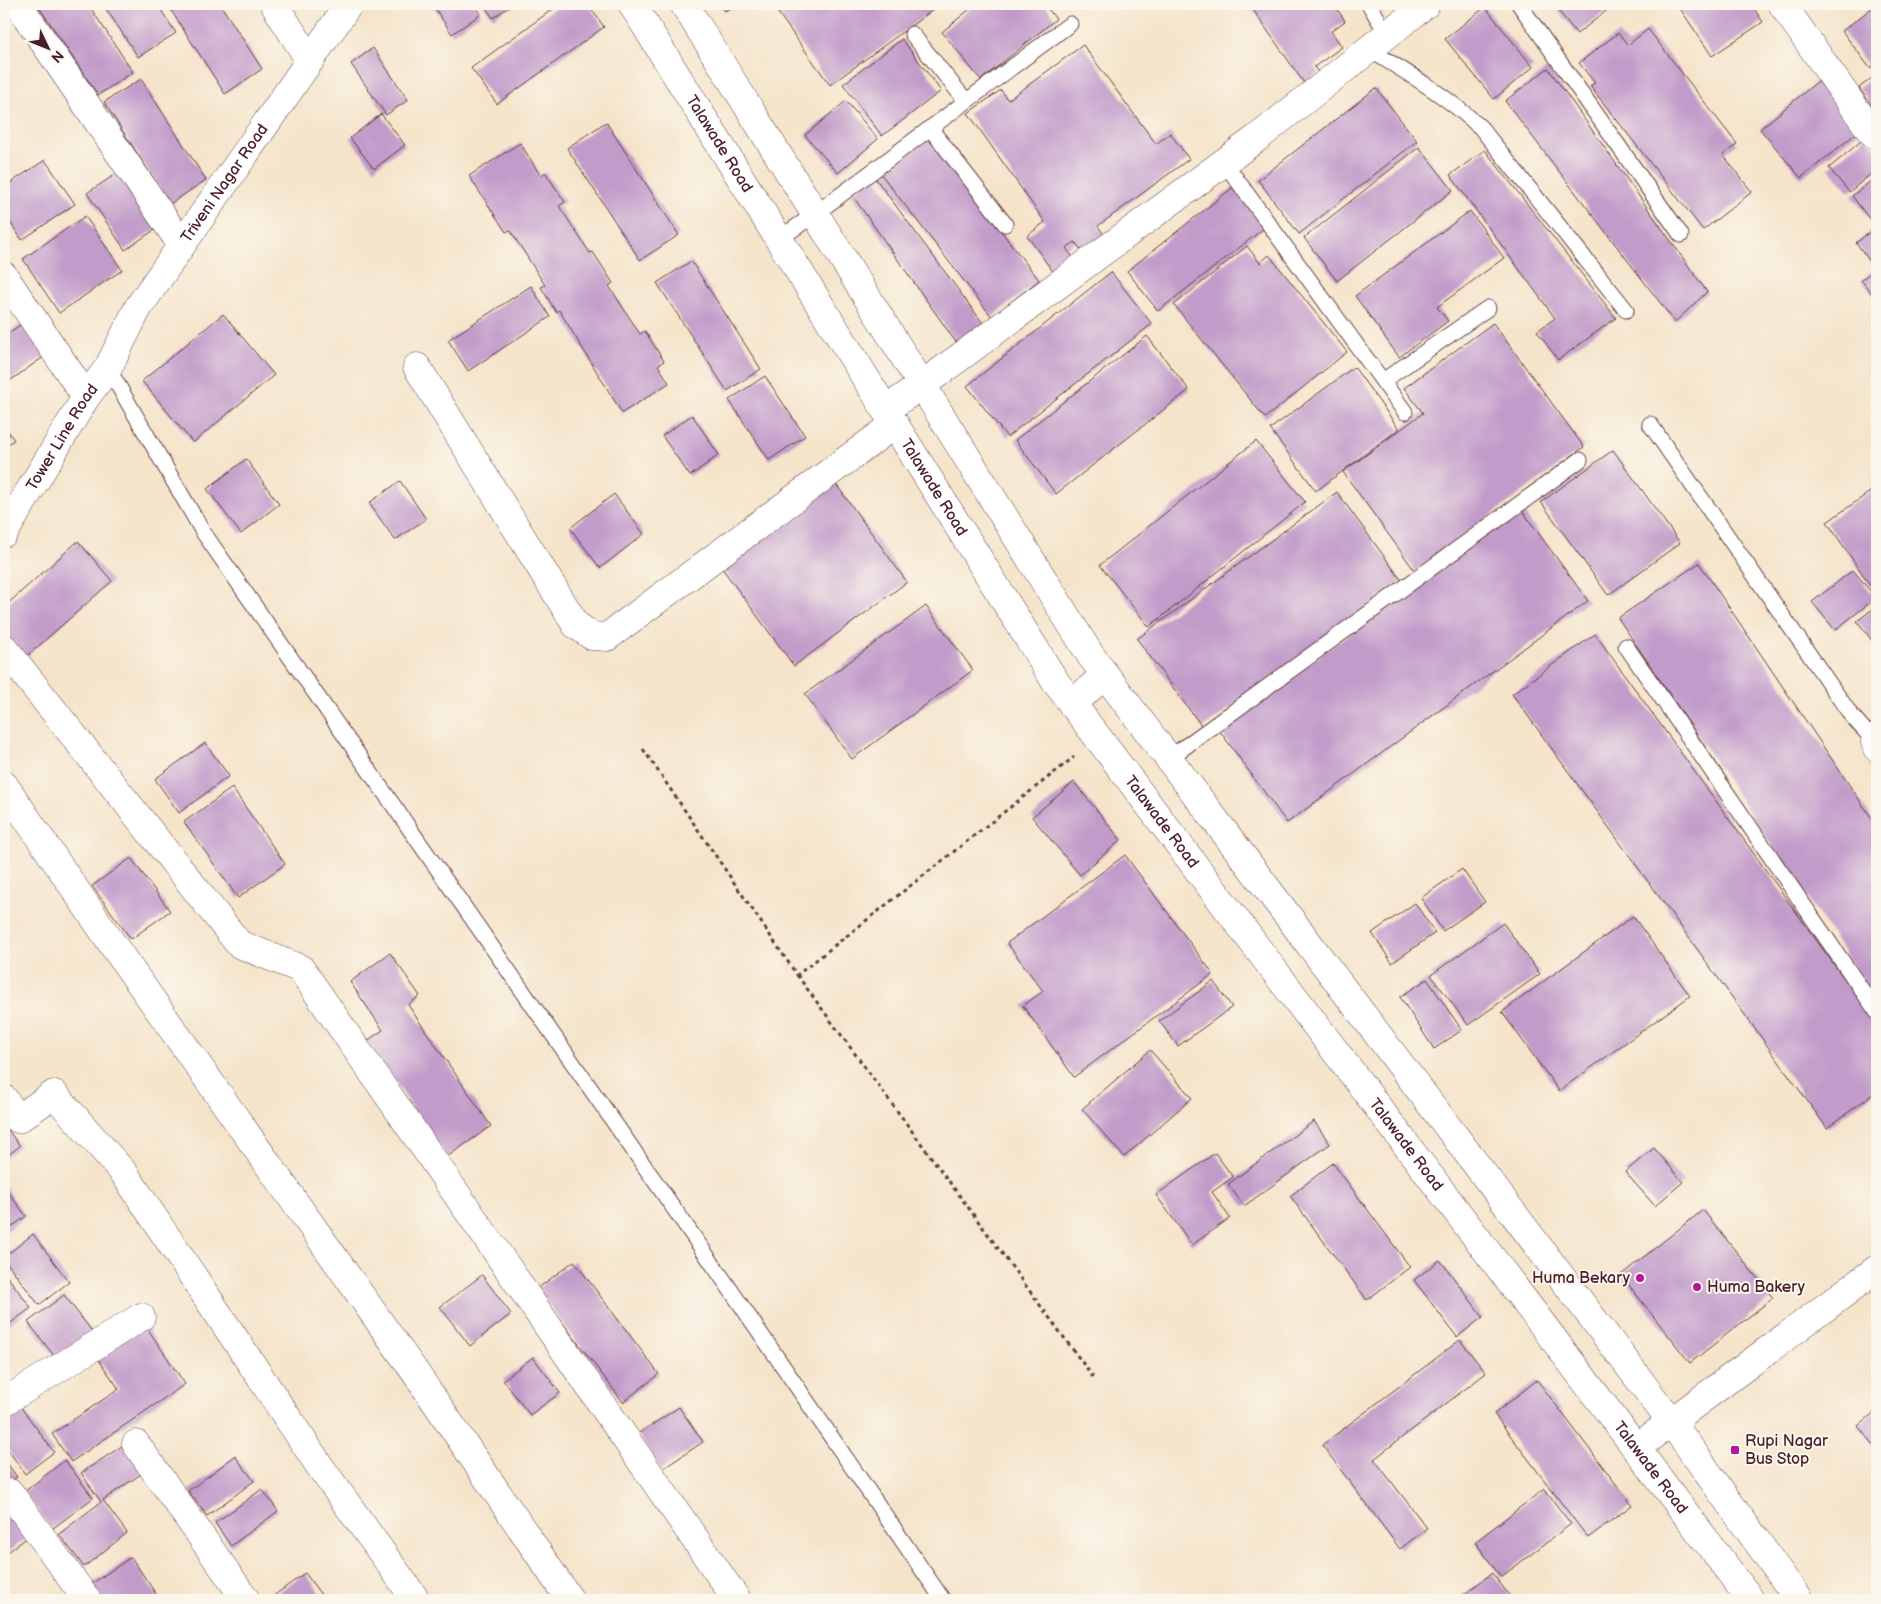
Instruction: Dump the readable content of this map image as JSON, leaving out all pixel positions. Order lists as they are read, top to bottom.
{
  "streets": {
    "street": ["Talawade Road", "Triveni Nagar Road", "Tower Line Road"]
  },
  "crossings": [
    ["Triveni Nagar Road", "Tower Line Road"]
  ],
  "places": {
    "other": ["Huma Bekary", "Huma Bakery"],
    "transit": ["Rupi Nagar Bus Stop"]
  },
  "north": "bottom right"
}
